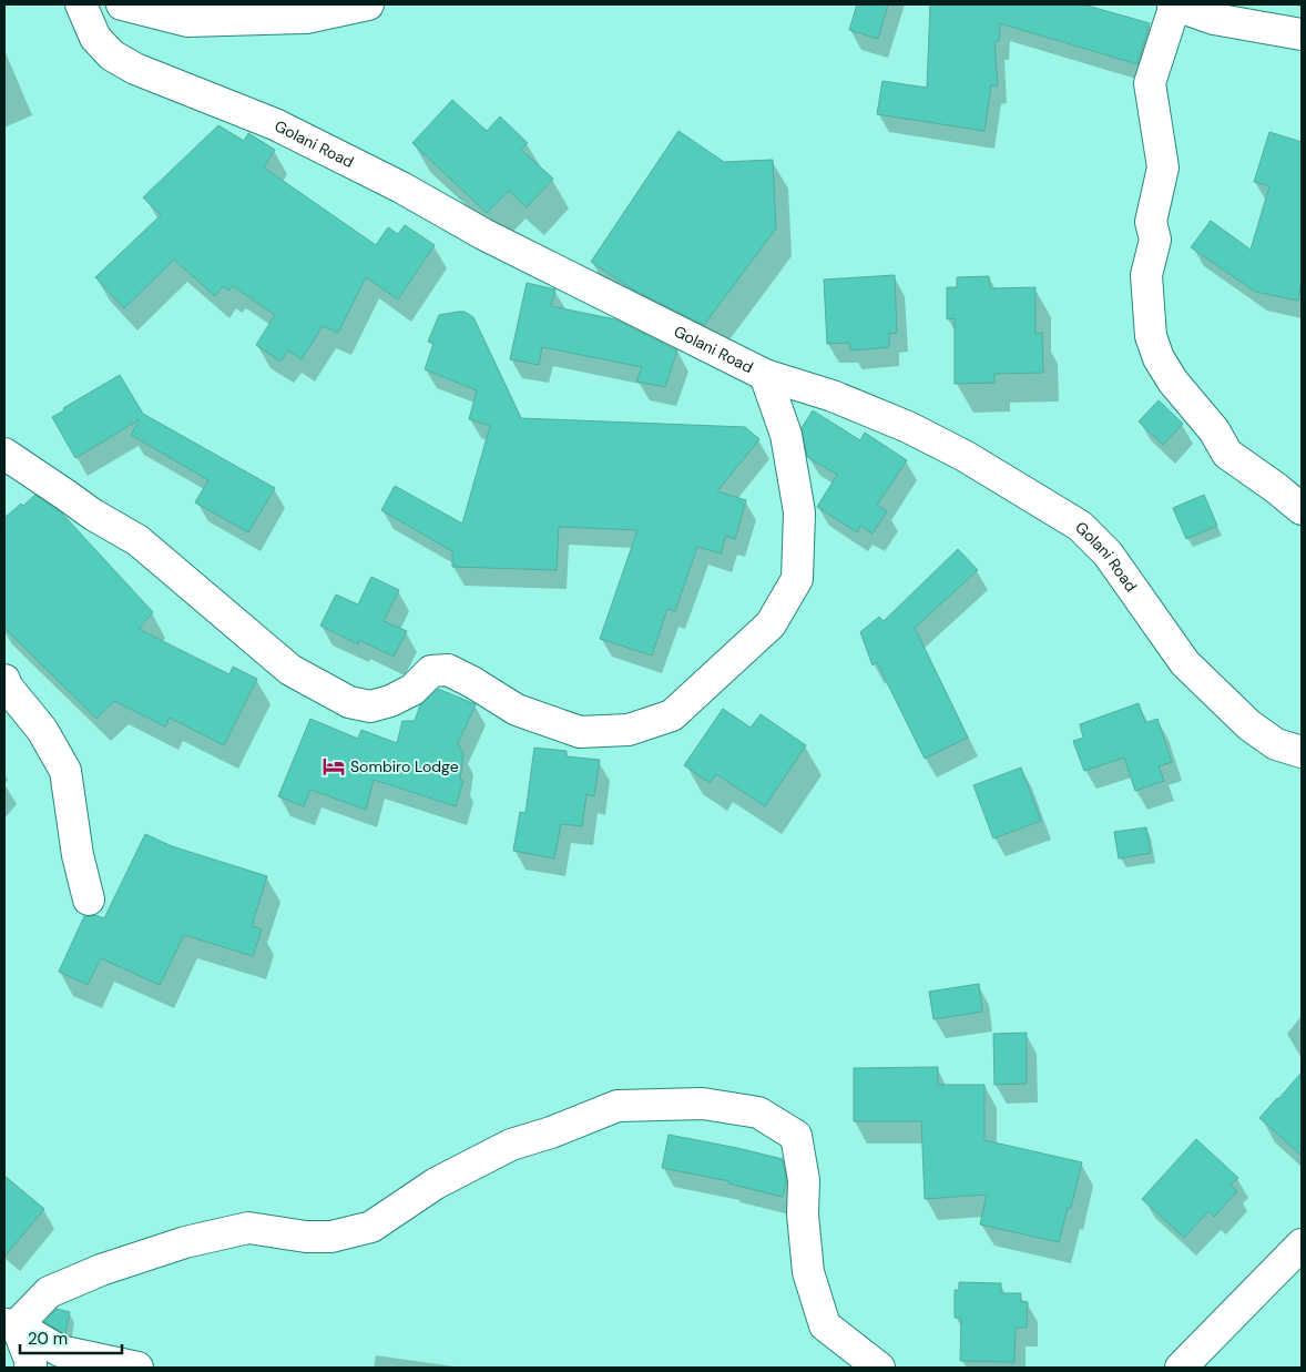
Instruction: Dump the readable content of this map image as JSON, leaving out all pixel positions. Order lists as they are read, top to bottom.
{
  "streets": {
    "street": ["Golani Road"]
  },
  "places": {
    "hotel": ["Sombiro Lodge"]
  },
  "scale_bar": "20 m"
}
